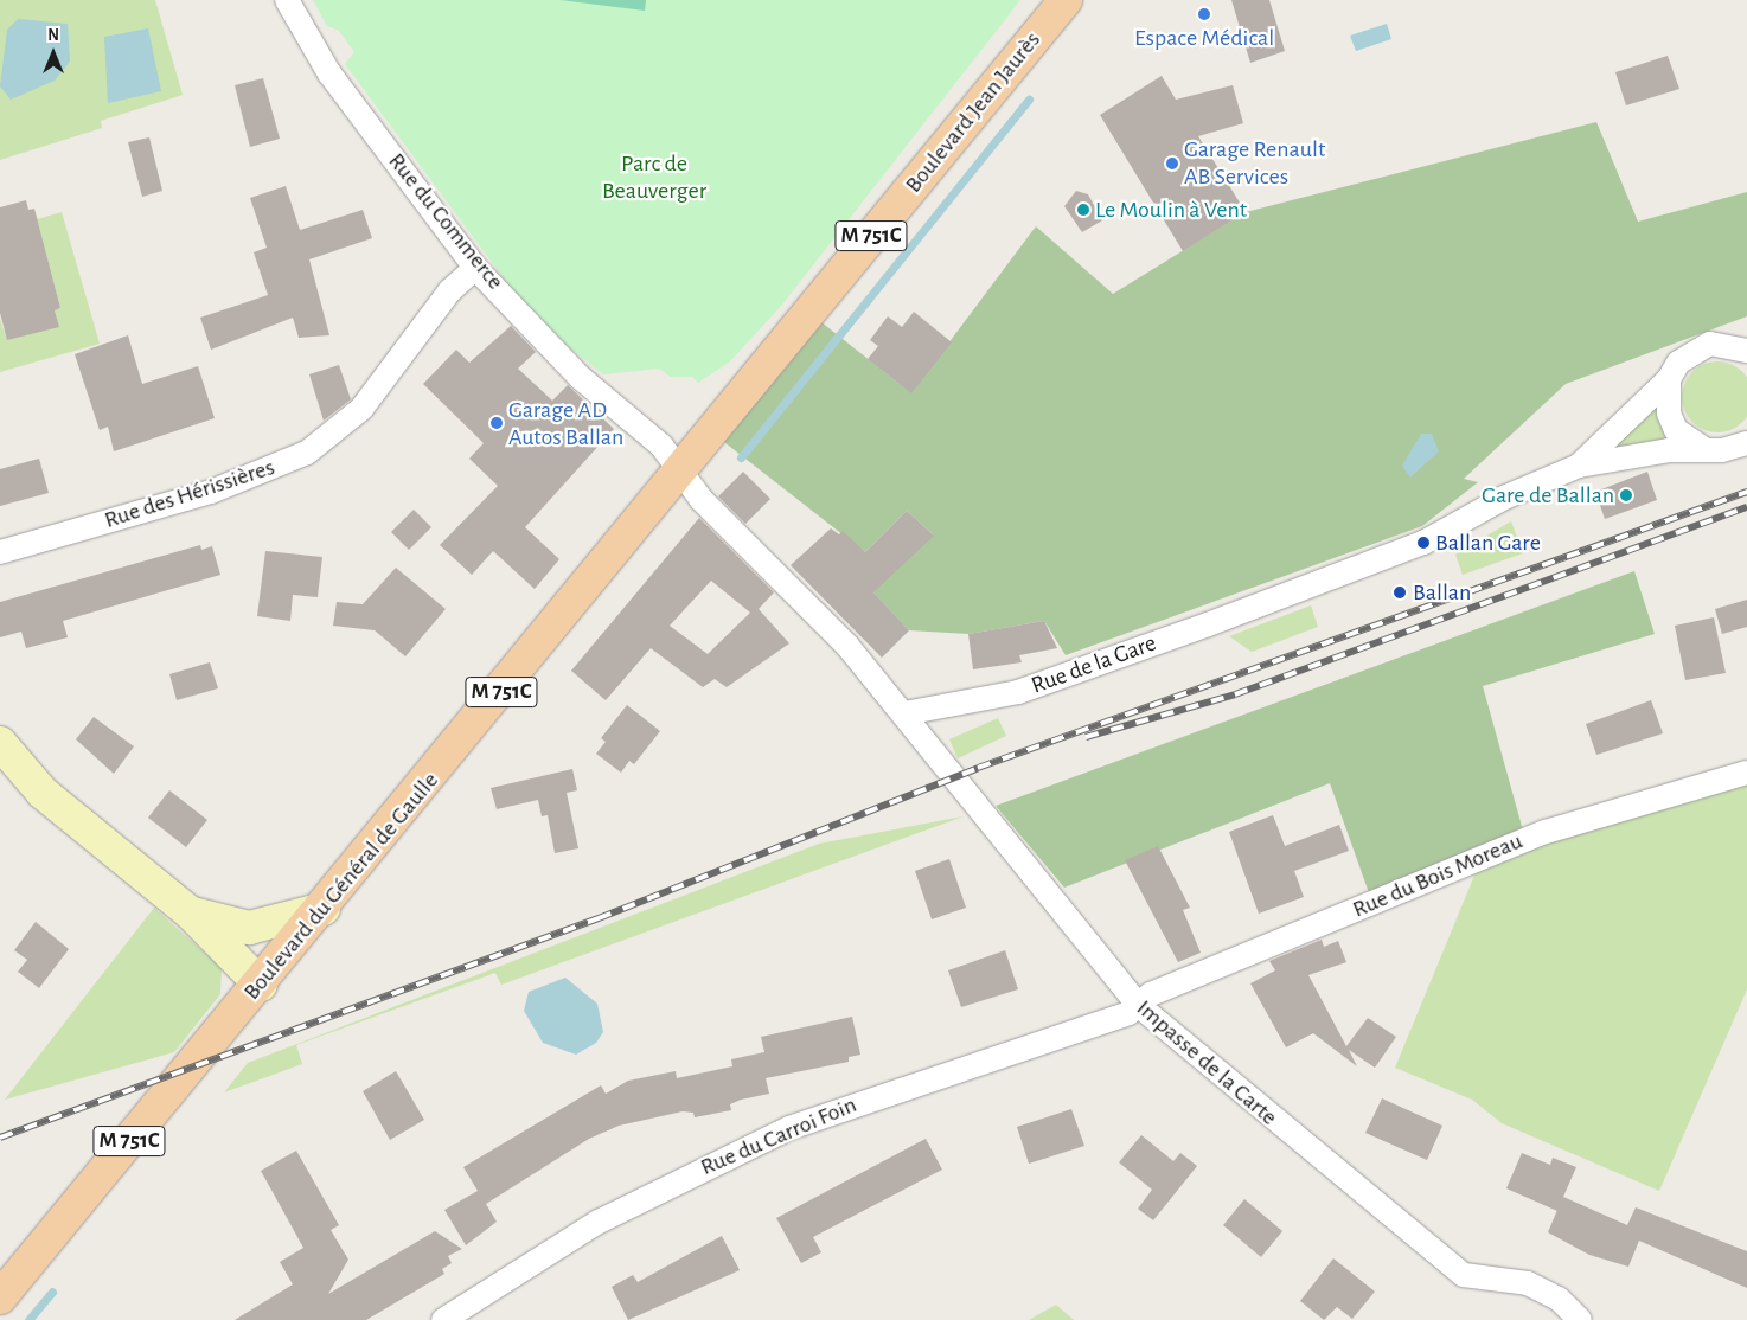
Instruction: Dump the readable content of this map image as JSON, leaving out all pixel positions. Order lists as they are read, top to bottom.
{
  "streets": {
    "main road": ["Boulevard Jean Jaurès", "M 751C", "Boulevard du Général de Gaulle"],
    "street": [
      "Rue du Commerce",
      "Rue des Hérissières",
      "Rue de la Gare",
      "Rue du Bois Moreau",
      "Impasse de la Carte",
      "Rue du Carroi Foin"
    ]
  },
  "crossings": [
    ["Boulevard Jean Jaurès", "Rue du Commerce"],
    ["Boulevard Jean Jaurès", "Boulevard du Général de Gaulle"],
    ["Rue du Commerce", "Rue des Hérissières"],
    ["Rue du Commerce", "Boulevard du Général de Gaulle"],
    ["Rue de la Gare", "Impasse de la Carte"],
    ["Rue du Bois Moreau", "Impasse de la Carte"],
    ["Rue du Bois Moreau", "Rue du Carroi Foin"],
    ["Impasse de la Carte", "Rue du Carroi Foin"]
  ],
  "parks": ["Parc de Beauverger"],
  "places": [
    "Espace Médical",
    "Garage Renault AB Services",
    "Le Moulin à Vent",
    "Garage AD Autos Ballan",
    "Gare de Ballan",
    "Ballan Gare",
    "Ballan"
  ],
  "north": "top"
}
